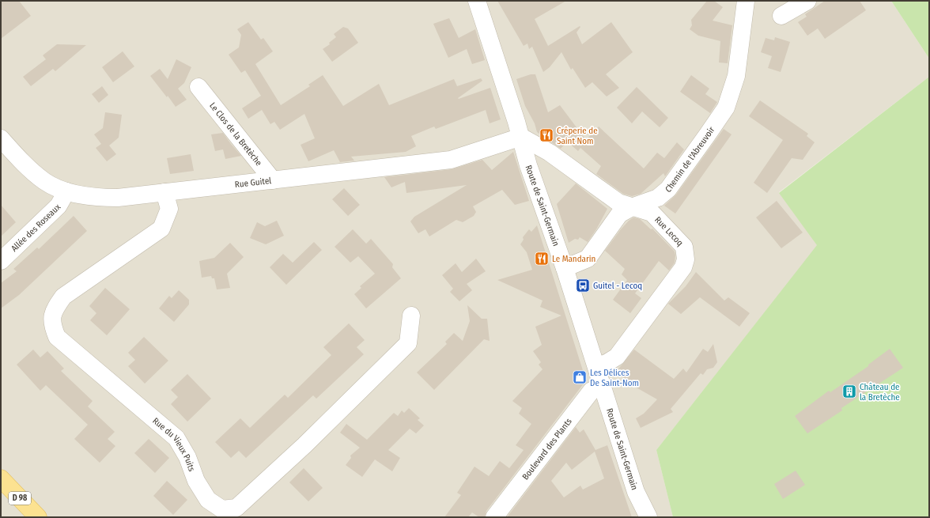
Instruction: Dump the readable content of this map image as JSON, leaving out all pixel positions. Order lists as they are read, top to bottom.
{
  "streets": {
    "main road": ["D 98"],
    "street": [
      "Le Clos de la Bretèche",
      "Chemin de l'Abreuvoir",
      "Rue Guitel",
      "Route de Saint-Germain",
      "Allée des Roseaux",
      "Rue Lecoq",
      "Rue du Vieux Puits",
      "Boulevard des Plants"
    ]
  },
  "crossings": [
    ["Le Clos de la Bretèche", "Rue Guitel"],
    ["Chemin de l'Abreuvoir", "Route de Saint-Germain"],
    ["Chemin de l'Abreuvoir", "Rue Lecoq"],
    ["Rue Guitel", "Route de Saint-Germain"],
    ["Rue Guitel", "Allée des Roseaux"],
    ["Rue Guitel", "Rue Lecoq"],
    ["Rue Guitel", "Rue du Vieux Puits"],
    ["Route de Saint-Germain", "Rue Lecoq"],
    ["Route de Saint-Germain", "Boulevard des Plants"]
  ],
  "places": {
    "restaurant": ["Crêperie de Saint Nom", "Le Mandarin"],
    "bus stop": ["Guitel - Lecoq"],
    "shop": ["Les Délices De Saint-Nom"],
    "building": ["Château de la Bretèche"]
  }
}
